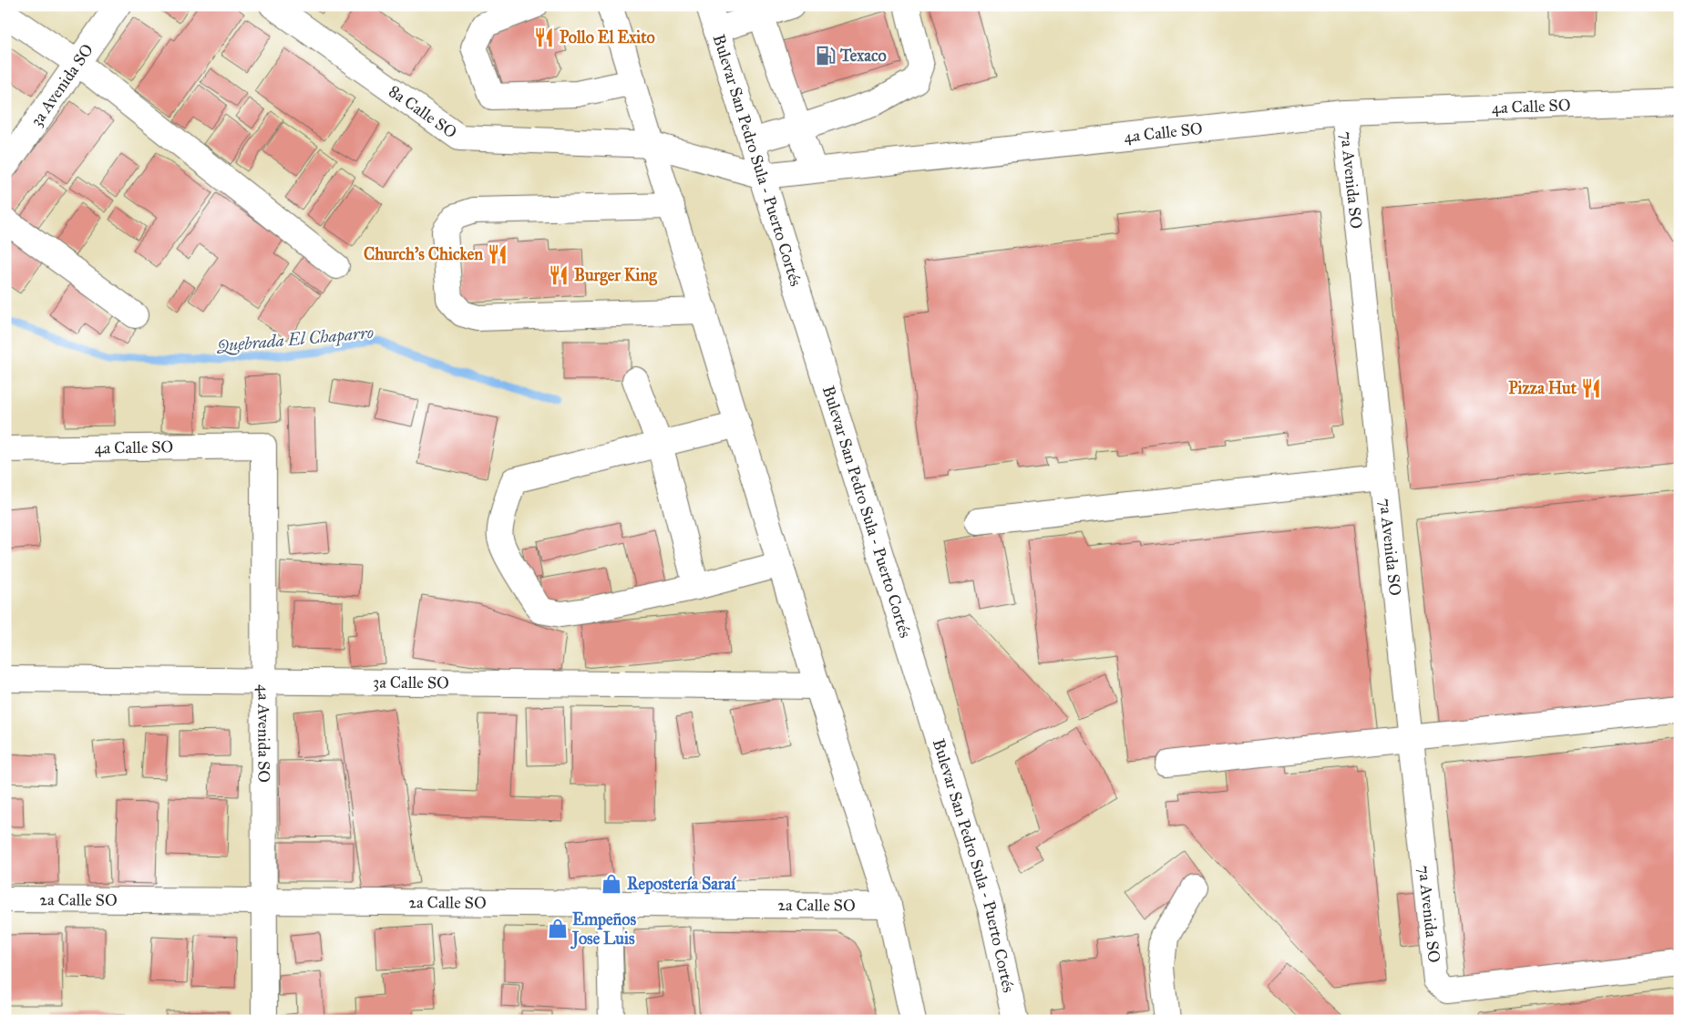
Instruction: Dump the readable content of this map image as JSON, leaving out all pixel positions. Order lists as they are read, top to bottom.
{
  "streets": {
    "main road": [
      "3a Avenida SO",
      "4a Calle SO",
      "8a Calle SO",
      "Bulevar San Pedro Sula - Puerto Cortés",
      "7a Avenida SO",
      "3a Calle SO",
      "4a Avenida SO",
      "2a Calle SO"
    ]
  },
  "crossings": [
    ["4a Calle SO", "8a Calle SO"],
    ["4a Calle SO", "Bulevar San Pedro Sula - Puerto Cortés"],
    ["4a Calle SO", "7a Avenida SO"],
    ["4a Calle SO", "4a Avenida SO"],
    ["3a Calle SO", "4a Avenida SO"],
    ["4a Avenida SO", "2a Calle SO"]
  ],
  "water": ["Quebrada El Chaparro"],
  "places": {
    "restaurant": [
      "Pollo El Exito",
      "Church's Chicken",
      "Burger King",
      "Pizza Hut"
    ],
    "fuel station": ["Texaco"],
    "shop": ["Repostería Saraí", "Empeños Jose Luis"]
  }
}
